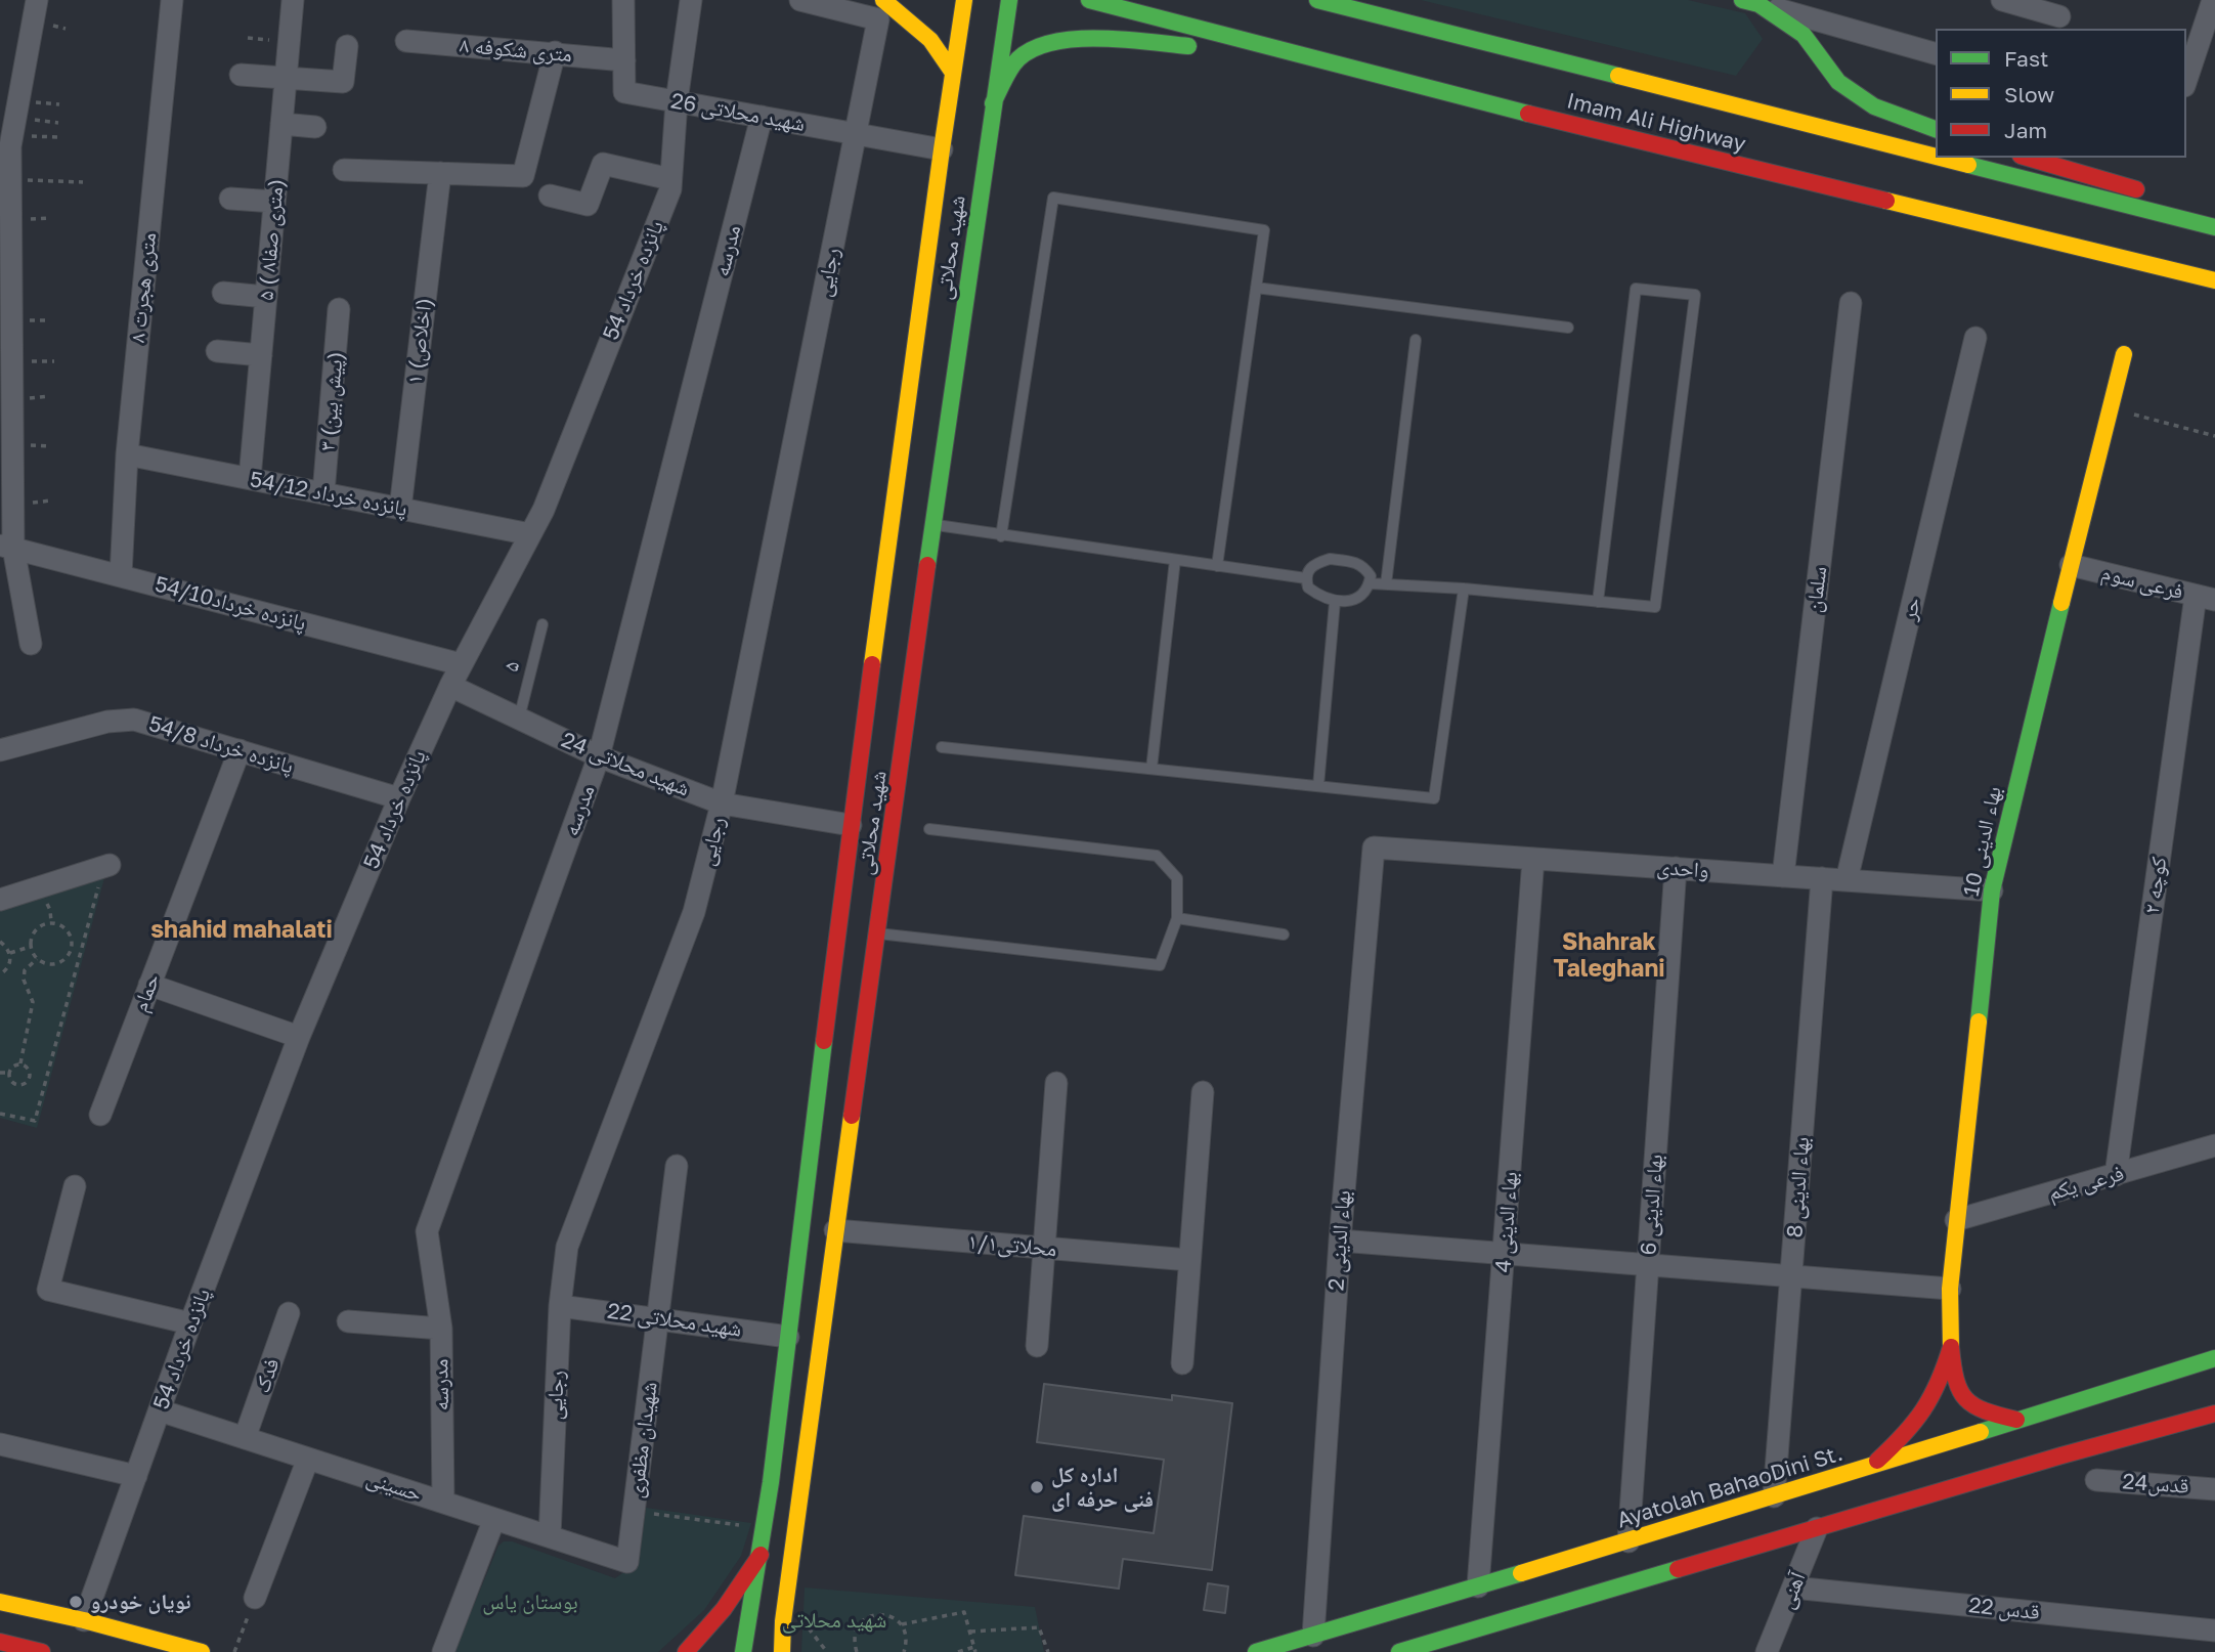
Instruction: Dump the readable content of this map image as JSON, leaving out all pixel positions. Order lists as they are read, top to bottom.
{
  "streets": {
    "main road": [
      "Imam Ali Highway",
      "شهید محلاتی",
      "بهاء الدینی 10",
      "Ayatolah BahaoDini St."
    ],
    "street": [
      "۸ متری شکوفه",
      "شهید محلاتی 26",
      "۵ ( ۸متری صفا)",
      "مدرسه",
      "رجایی",
      "پانزده خرداد 54",
      "۸ متری هجرت",
      "۱ (اخلاص)",
      "۳ (پیش بین)",
      "پانزده خرداد 54/12",
      "فرعی سوم",
      "سلمان",
      "پانزده خرداد54/10",
      "حر",
      "پانزده خرداد 54/8",
      "شهید محلاتی 24",
      "واحدی",
      "کوچه ۲",
      "حمام",
      "فرعی یکم",
      "بهاء الدینی 8",
      "بهاء الدینی 6",
      "بهاء الدینی 4",
      "بهاء الدینی 2",
      "محلاتی۱/۱",
      "شهید محلاتی 22",
      "فدک",
      "شهیدان مظفری",
      "قدس24",
      "حسینی",
      "آهنی",
      "قدس 22"
    ],
    "lane": ["۵"]
  },
  "crossings": [
    ["۸ متری شکوفه", "شهید محلاتی 26"],
    ["شهید محلاتی 26", "شهید محلاتی"],
    ["شهید محلاتی 26", "مدرسه"],
    ["شهید محلاتی 26", "رجایی"],
    ["شهید محلاتی 26", "پانزده خرداد 54"],
    ["۵ ( ۸متری صفا)", "پانزده خرداد 54/12"],
    ["شهید محلاتی", "شهید محلاتی 24"],
    ["شهید محلاتی", "محلاتی۱/۱"],
    ["شهید محلاتی", "شهید محلاتی 22"],
    ["مدرسه", "شهید محلاتی 24"],
    ["مدرسه", "حسینی"],
    ["رجایی", "شهید محلاتی 24"],
    ["رجایی", "شهید محلاتی 22"],
    ["رجایی", "حسینی"],
    ["پانزده خرداد 54", "پانزده خرداد 54/12"],
    ["پانزده خرداد 54", "پانزده خرداد54/10"],
    ["پانزده خرداد 54", "پانزده خرداد 54/8"],
    ["پانزده خرداد 54", "شهید محلاتی 24"],
    ["پانزده خرداد 54", "حسینی"],
    ["۸ متری هجرت", "پانزده خرداد 54/12"],
    ["۸ متری هجرت", "پانزده خرداد54/10"],
    ["۱ (اخلاص)", "پانزده خرداد 54/12"],
    ["۳ (پیش بین)", "پانزده خرداد 54/12"],
    ["فرعی سوم", "بهاء الدینی 10"],
    ["فرعی سوم", "کوچه ۲"],
    ["سلمان", "واحدی"],
    ["حر", "واحدی"],
    ["۵", "شهید محلاتی 24"],
    ["پانزده خرداد 54/8", "حمام"],
    ["بهاء الدینی 10", "واحدی"],
    ["بهاء الدینی 10", "فرعی یکم"],
    ["واحدی", "بهاء الدینی 8"],
    ["واحدی", "بهاء الدینی 6"],
    ["واحدی", "بهاء الدینی 4"],
    ["واحدی", "بهاء الدینی 2"],
    ["کوچه ۲", "فرعی یکم"],
    ["بهاء الدینی 8", "Ayatolah BahaoDini St."],
    ["بهاء الدینی 6", "Ayatolah BahaoDini St."],
    ["بهاء الدینی 4", "Ayatolah BahaoDini St."],
    ["بهاء الدینی 2", "Ayatolah BahaoDini St."],
    ["شهید محلاتی 22", "شهیدان مظفری"],
    ["فدک", "حسینی"],
    ["شهیدان مظفری", "حسینی"],
    ["آهنی", "قدس 22"]
  ],
  "districts": ["shahid mahalati", "Shahrak Taleghani"],
  "parks": ["بوستان یاس", "شهید محلاتی"],
  "places": ["اداره کل فنی حرفه ای", "نویان خودرو"],
  "legend": ["Fast", "Slow", "Jam"]
}
